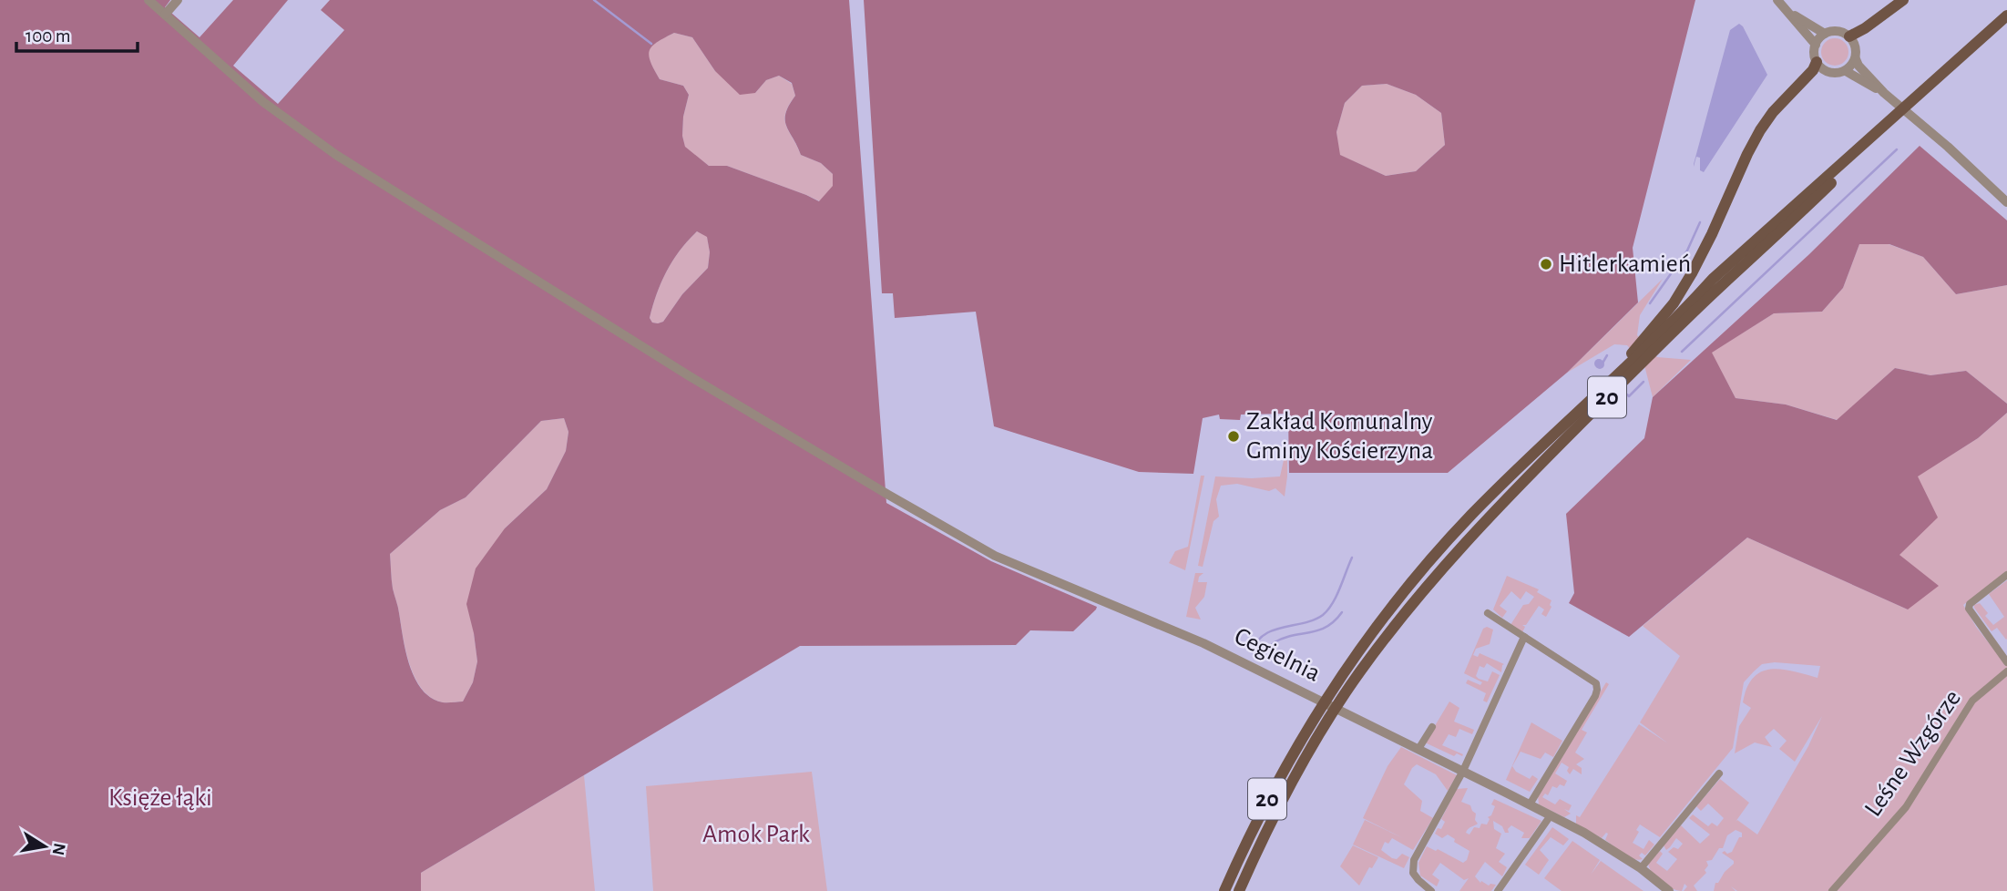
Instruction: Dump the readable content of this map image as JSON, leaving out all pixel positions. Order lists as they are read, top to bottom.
{
  "streets": {
    "main road": ["20"],
    "street": ["Cegielnia", "Leśne Wzgórze"]
  },
  "parks": ["Księże łąki", "Amok Park"],
  "places": ["Hitlerkamień", "Zakład Komunalny Gminy Kościerzyna"],
  "scale_bar": "100 m",
  "north": "right"
}
